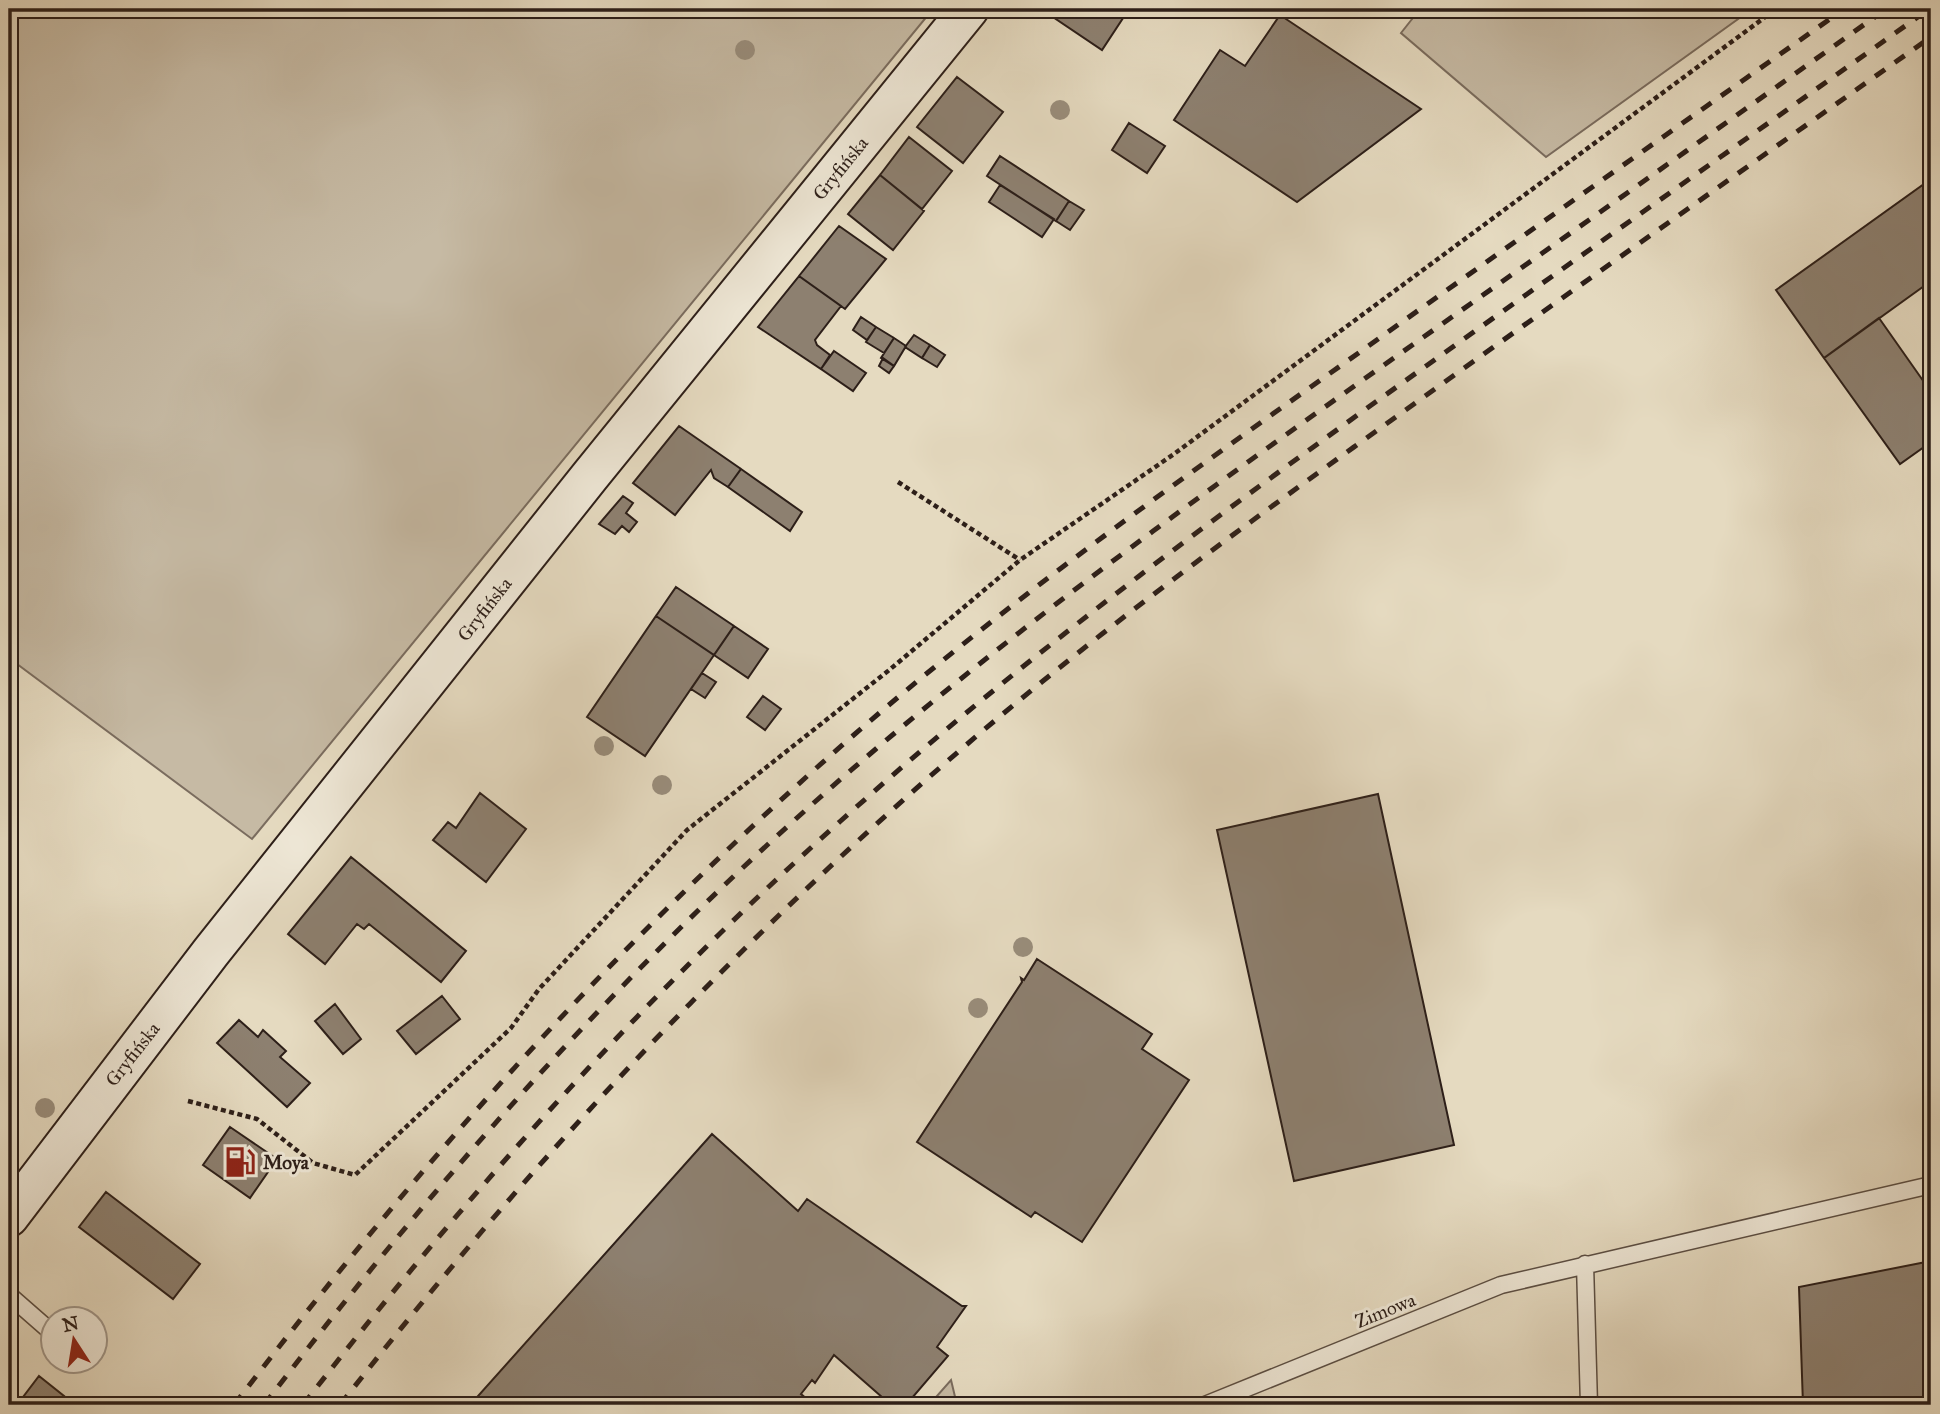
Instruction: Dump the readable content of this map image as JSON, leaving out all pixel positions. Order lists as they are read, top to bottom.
{
  "streets": {
    "street": ["Gryfińska"],
    "lane": ["Zimowa"]
  },
  "places": {
    "fuel station": ["Moya"]
  },
  "north": "top"
}
